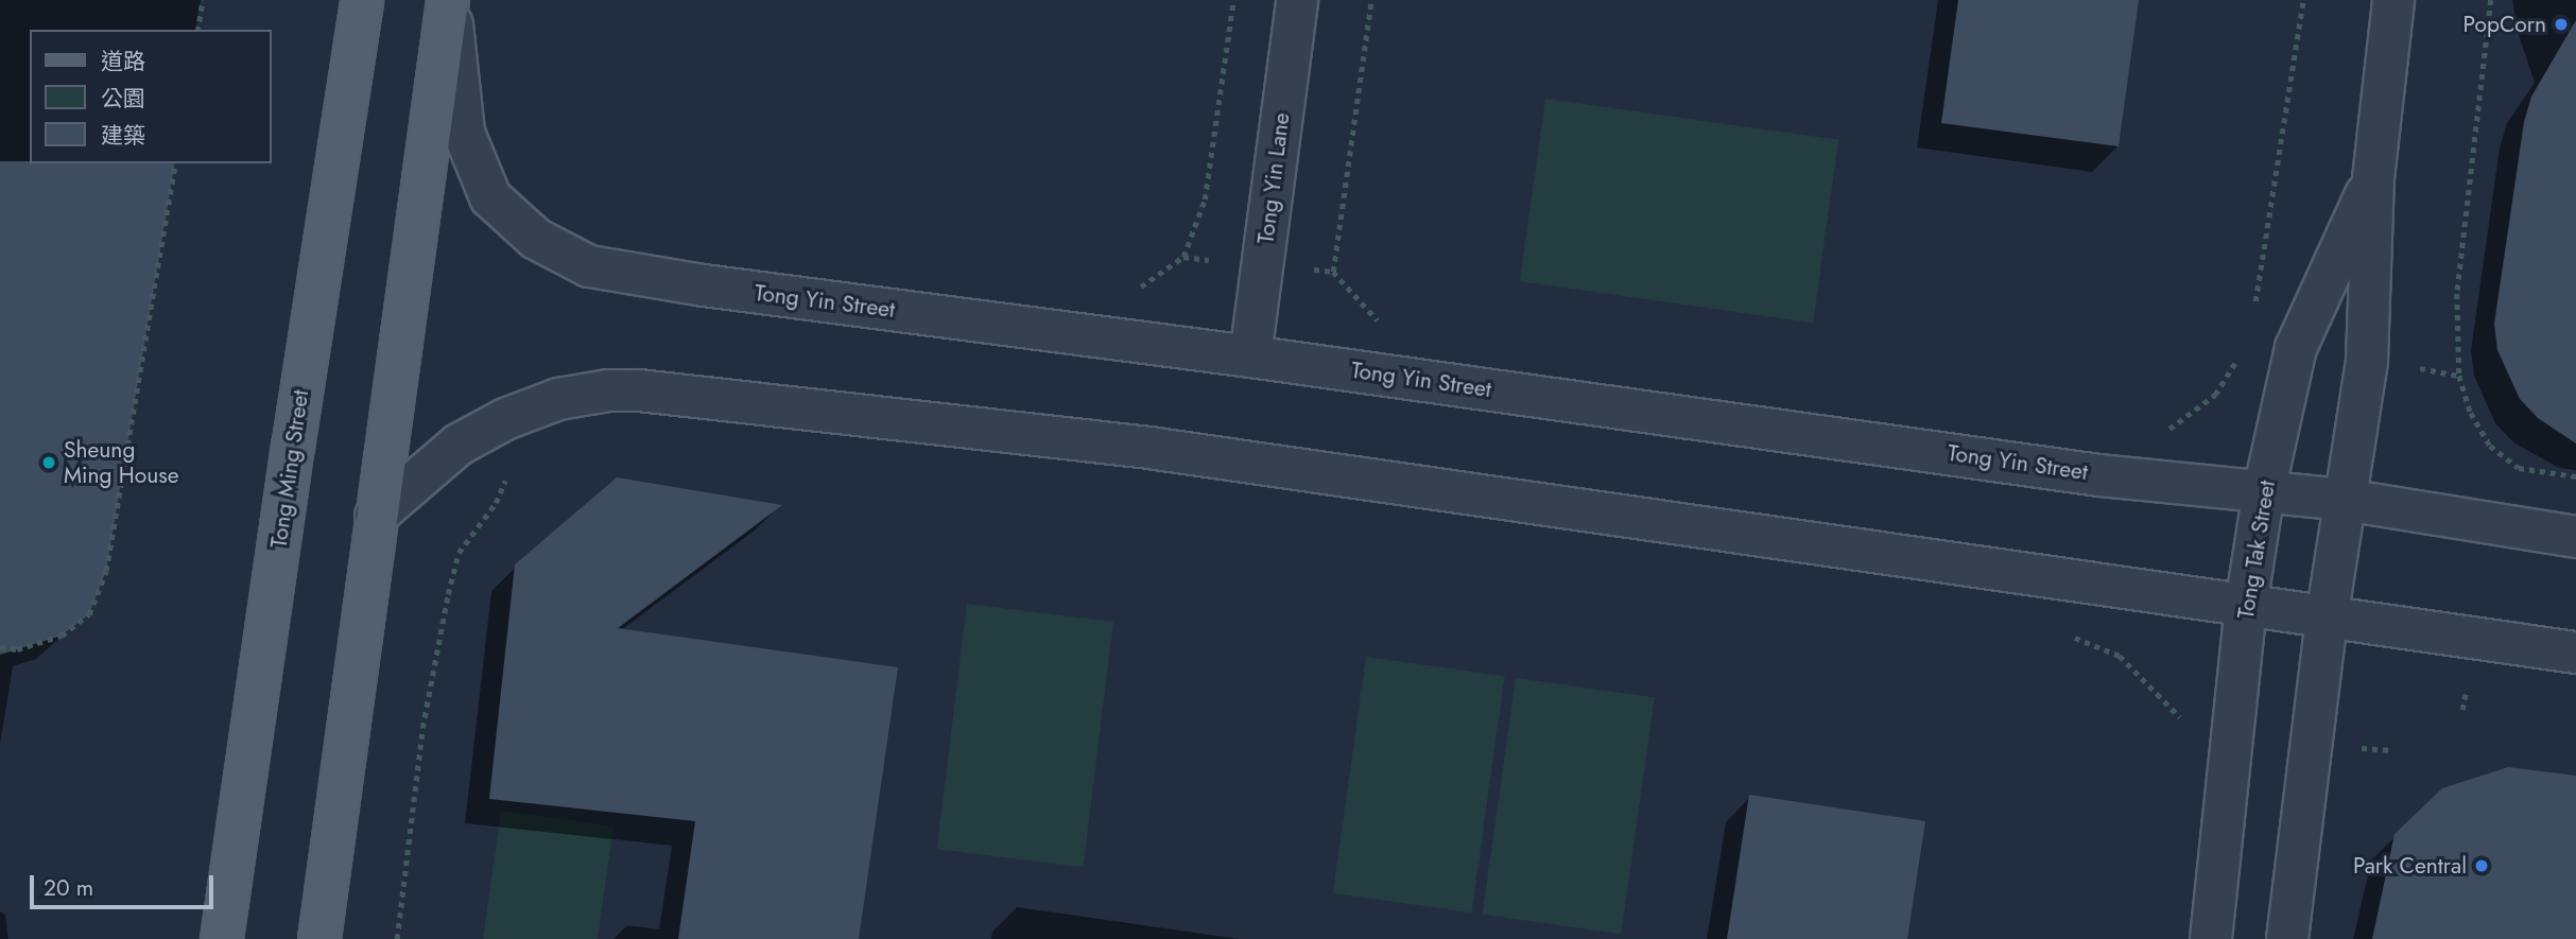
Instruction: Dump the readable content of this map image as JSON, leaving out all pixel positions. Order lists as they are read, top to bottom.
{
  "streets": {
    "main road": ["Tong Ming Street"],
    "street": ["Tong Yin Lane", "Tong Yin Street", "Tong Tak Street"]
  },
  "crossings": [
    ["Tong Yin Lane", "Tong Yin Street"],
    ["Tong Yin Street", "Tong Tak Street"]
  ],
  "places": ["PopCorn", "Sheung Ming House", "Park Central"],
  "legend": ["道路", "公園", "建築"],
  "scale_bar": "20 m"
}
